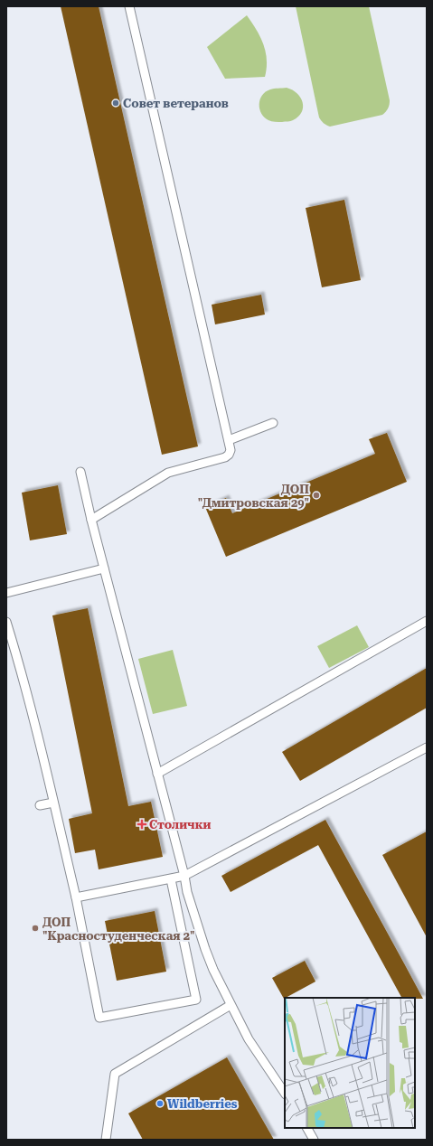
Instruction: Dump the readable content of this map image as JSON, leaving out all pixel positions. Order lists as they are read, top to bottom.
{
  "places": {
    "other": [
      "Совет ветеранов",
      "ДОП \"Дмитровская 29\"",
      "ДОП \"Красностуденческая 2\"",
      "Wildberries"
    ],
    "health": ["Столички"]
  }
}
